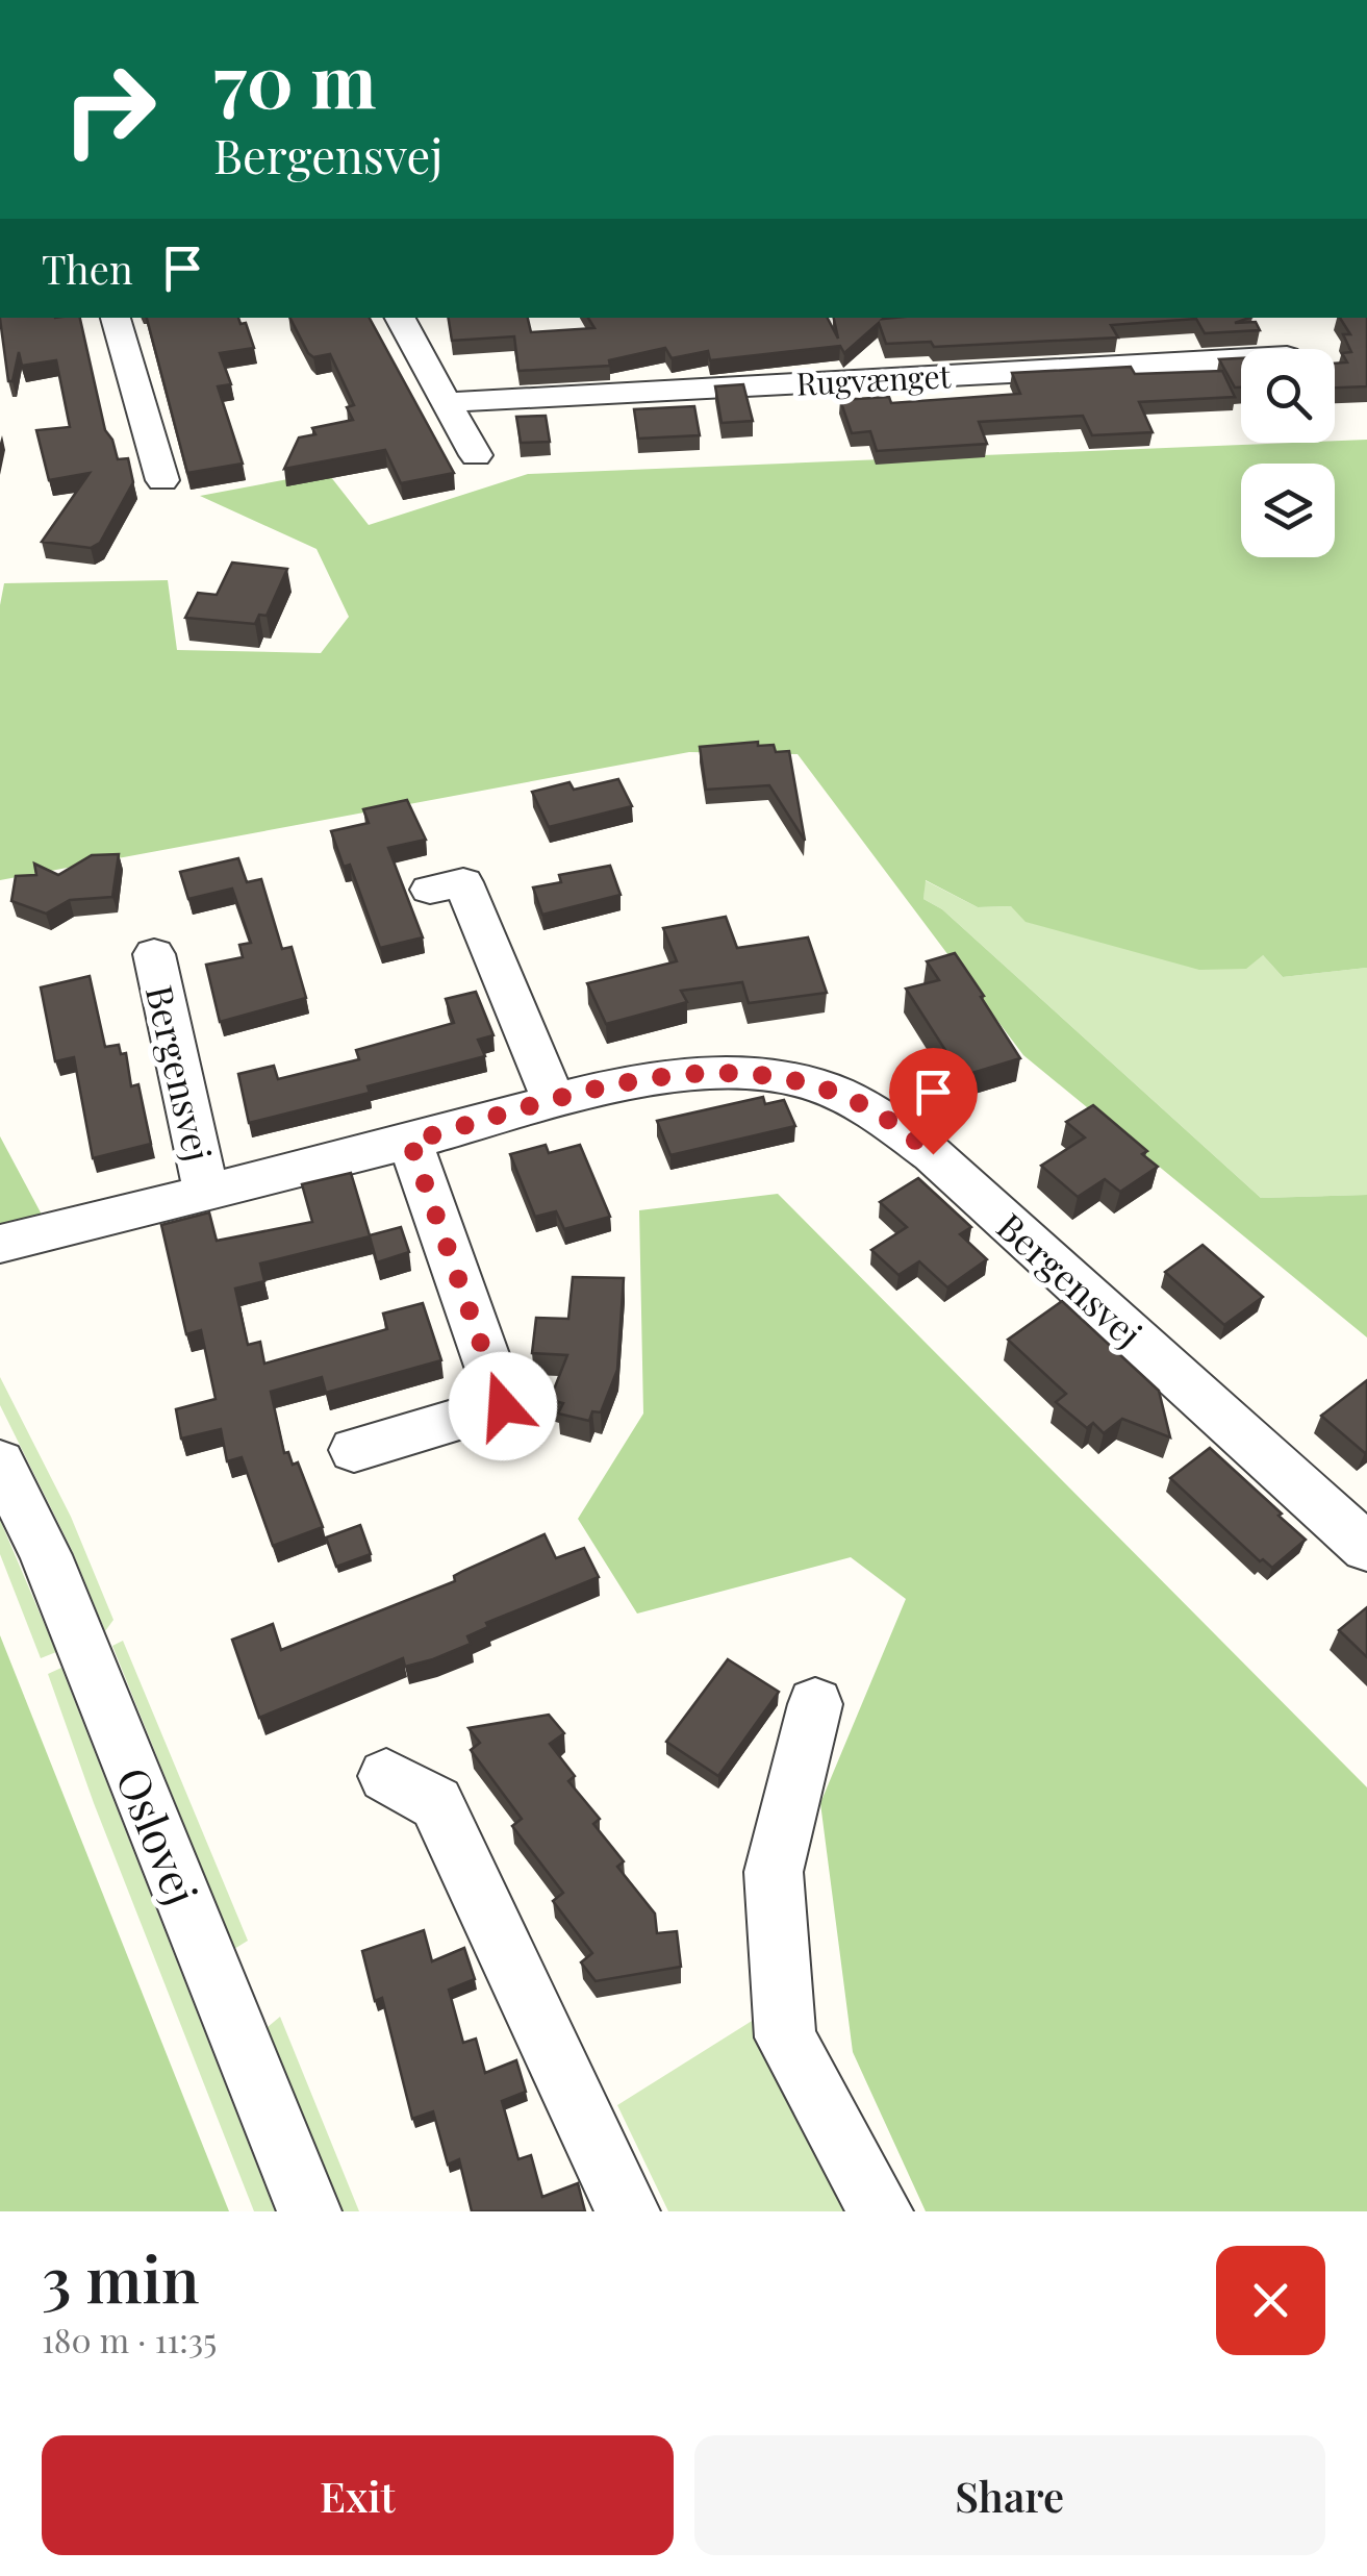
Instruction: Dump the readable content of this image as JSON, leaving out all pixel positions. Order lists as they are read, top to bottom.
{
  "streets": {
    "street": ["Rugvænget", "Bergensvej", "Oslovej"]
  },
  "page": {
    "turn": ["70 m", "Bergensvej"],
    "then": "Then",
    "heading": ["3 min", "180 m · 11:35"],
    "buttons": ["Exit", "Share"]
  }
}
